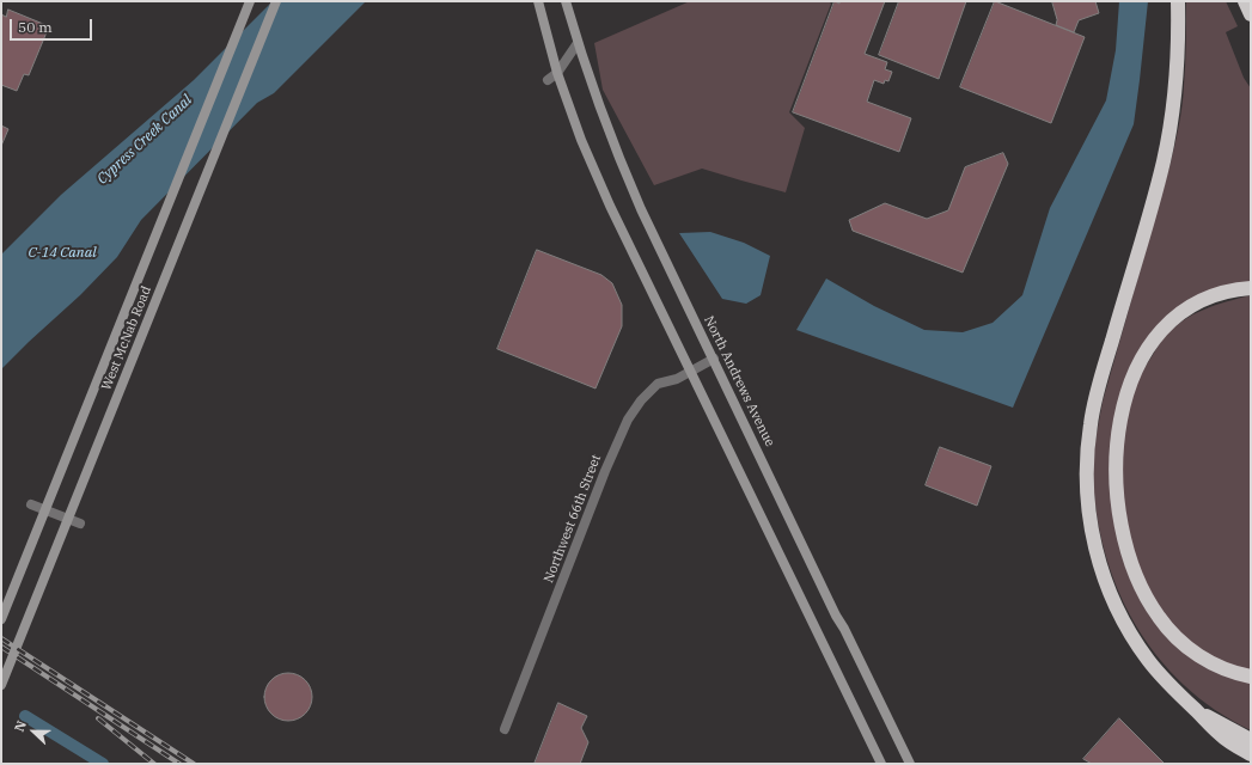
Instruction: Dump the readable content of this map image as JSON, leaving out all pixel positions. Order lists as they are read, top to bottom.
{
  "streets": {
    "main road": ["West McNab Road", "North Andrews Avenue"],
    "street": ["Northwest 66th Street"]
  },
  "crossings": [
    ["North Andrews Avenue", "Northwest 66th Street"]
  ],
  "water": ["Cypress Creek Canal", "C-14 Canal"],
  "scale_bar": "50 m",
  "north": "left"
}
